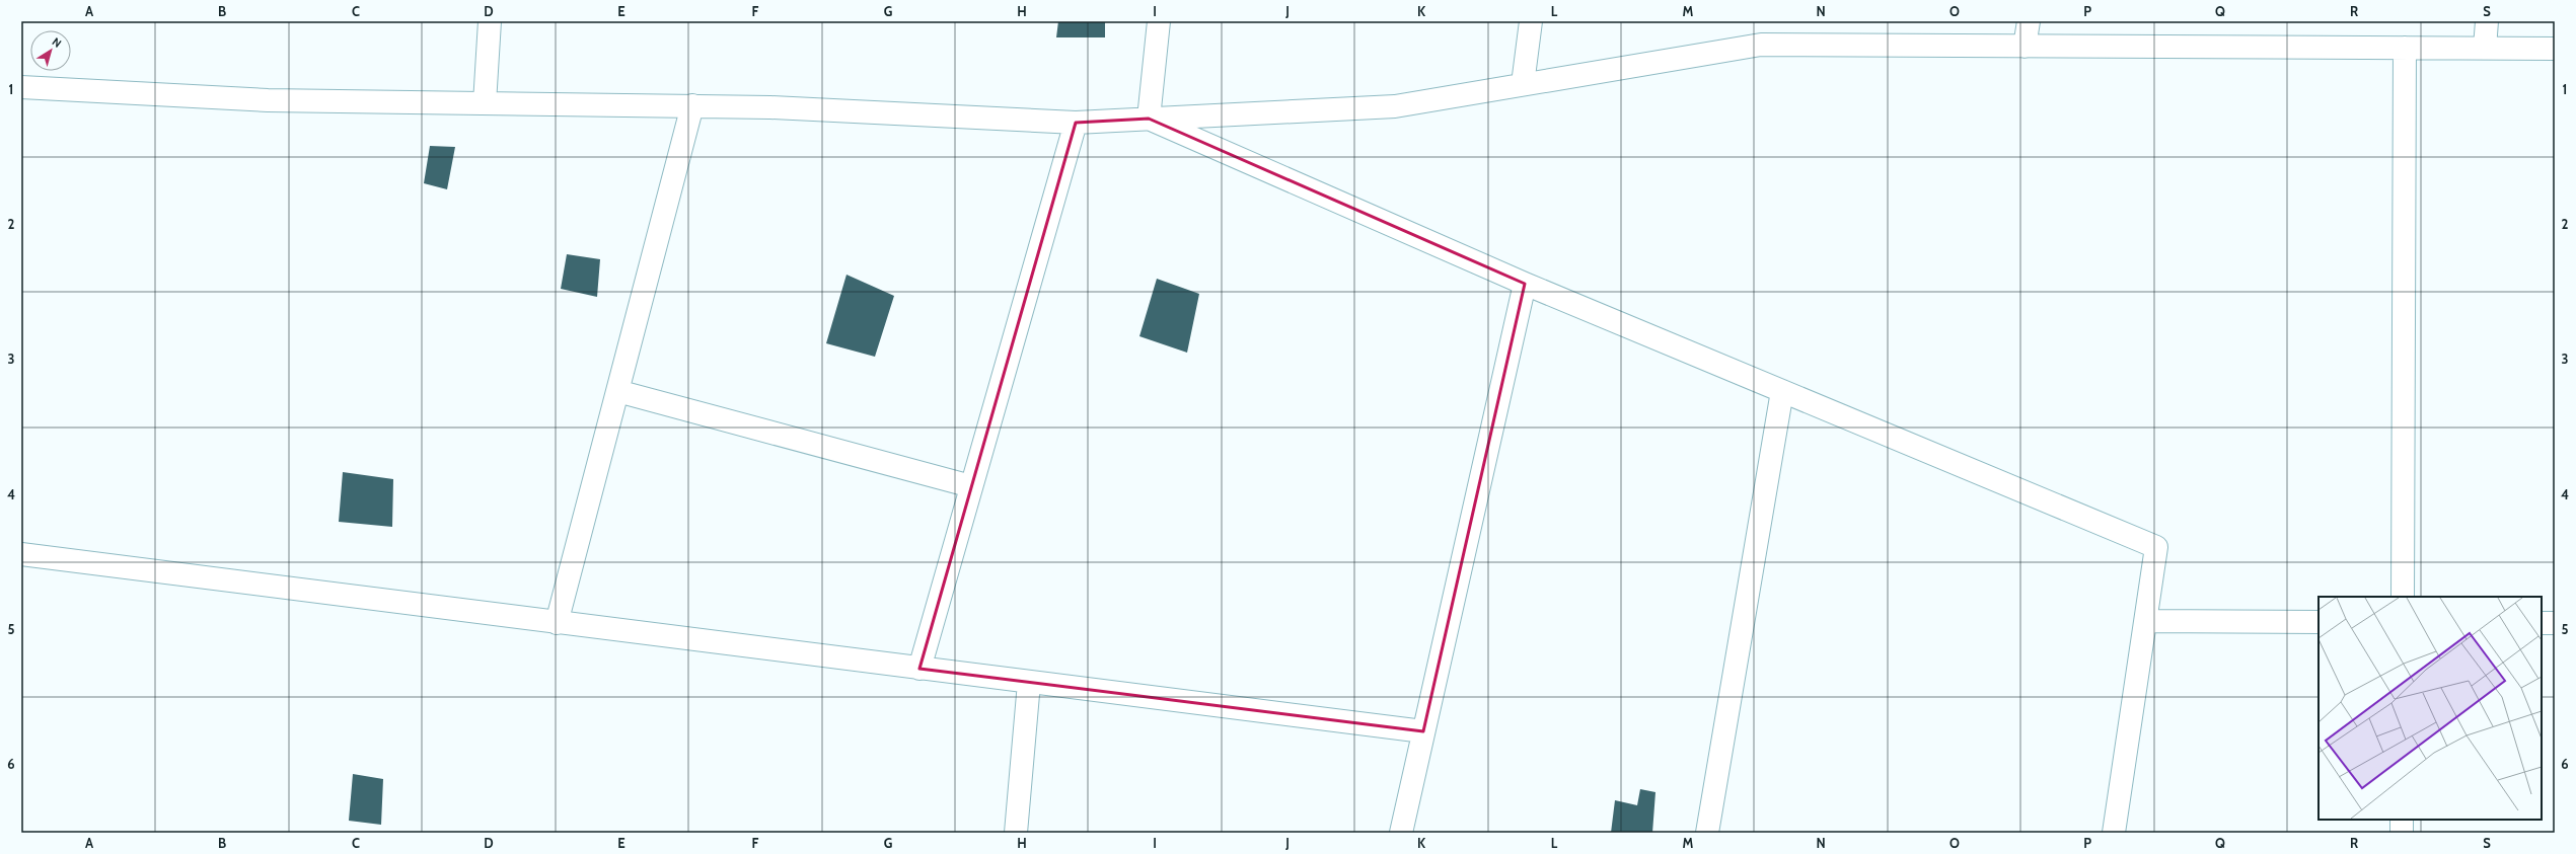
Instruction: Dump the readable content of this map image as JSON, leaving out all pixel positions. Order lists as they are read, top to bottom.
{
  "north": "top right",
  "grid": {
    "columns": [
      "A",
      "B",
      "C",
      "D",
      "E",
      "F",
      "G",
      "H",
      "I",
      "J",
      "K",
      "L",
      "M",
      "N",
      "O",
      "P",
      "Q",
      "R",
      "S"
    ],
    "rows": [
      "1",
      "2",
      "3",
      "4",
      "5",
      "6"
    ]
  }
}
